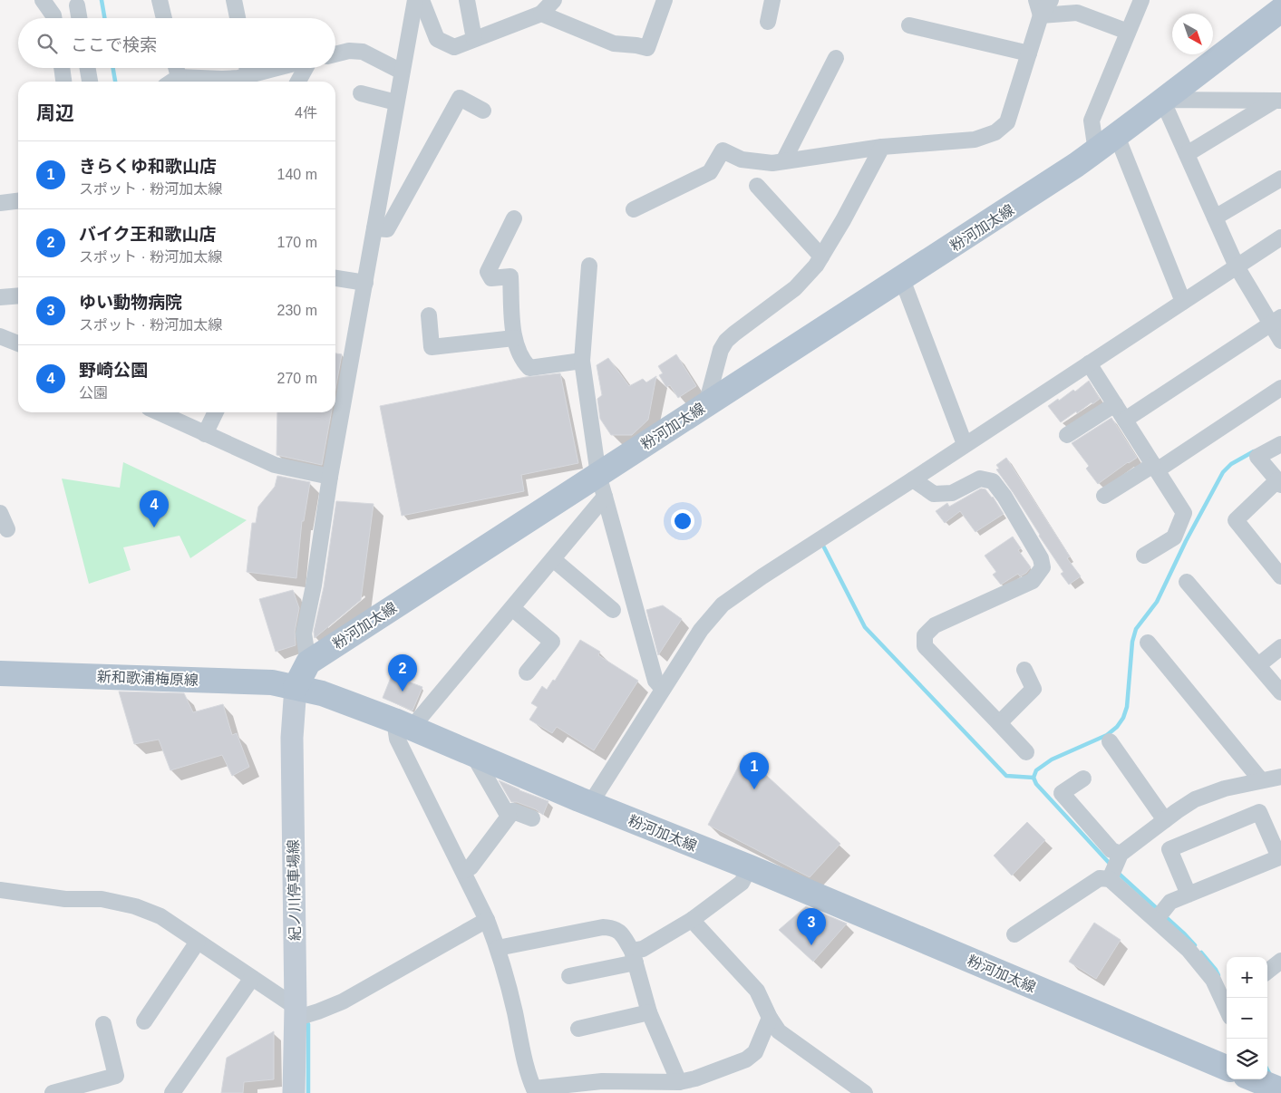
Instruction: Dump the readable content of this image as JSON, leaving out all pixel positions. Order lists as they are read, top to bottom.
{
  "streets": {
    "main road": ["粉河加太線", "新和歌浦梅原線", "紀ノ川停車場線"]
  },
  "crossings": [
    ["粉河加太線", "新和歌浦梅原線"],
    ["粉河加太線", "紀ノ川停車場線"],
    ["新和歌浦梅原線", "紀ノ川停車場線"]
  ],
  "north": "bottom right",
  "page": {
    "search": "ここで検索",
    "heading": ["周辺", "4件"],
    "list": [
      {
        "mark": "1",
        "name": "きらくゆ和歌山店",
        "note": "スポット · 粉河加太線",
        "value": "140 m"
      },
      {
        "mark": "2",
        "name": "バイク王和歌山店",
        "note": "スポット · 粉河加太線",
        "value": "170 m"
      },
      {
        "mark": "3",
        "name": "ゆい動物病院",
        "note": "スポット · 粉河加太線",
        "value": "230 m"
      },
      {
        "mark": "4",
        "name": "野崎公園",
        "note": "公園",
        "value": "270 m"
      }
    ],
    "pins": [
      "4",
      "2",
      "1",
      "3"
    ],
    "map_buttons": ["+", "−"]
  }
}
